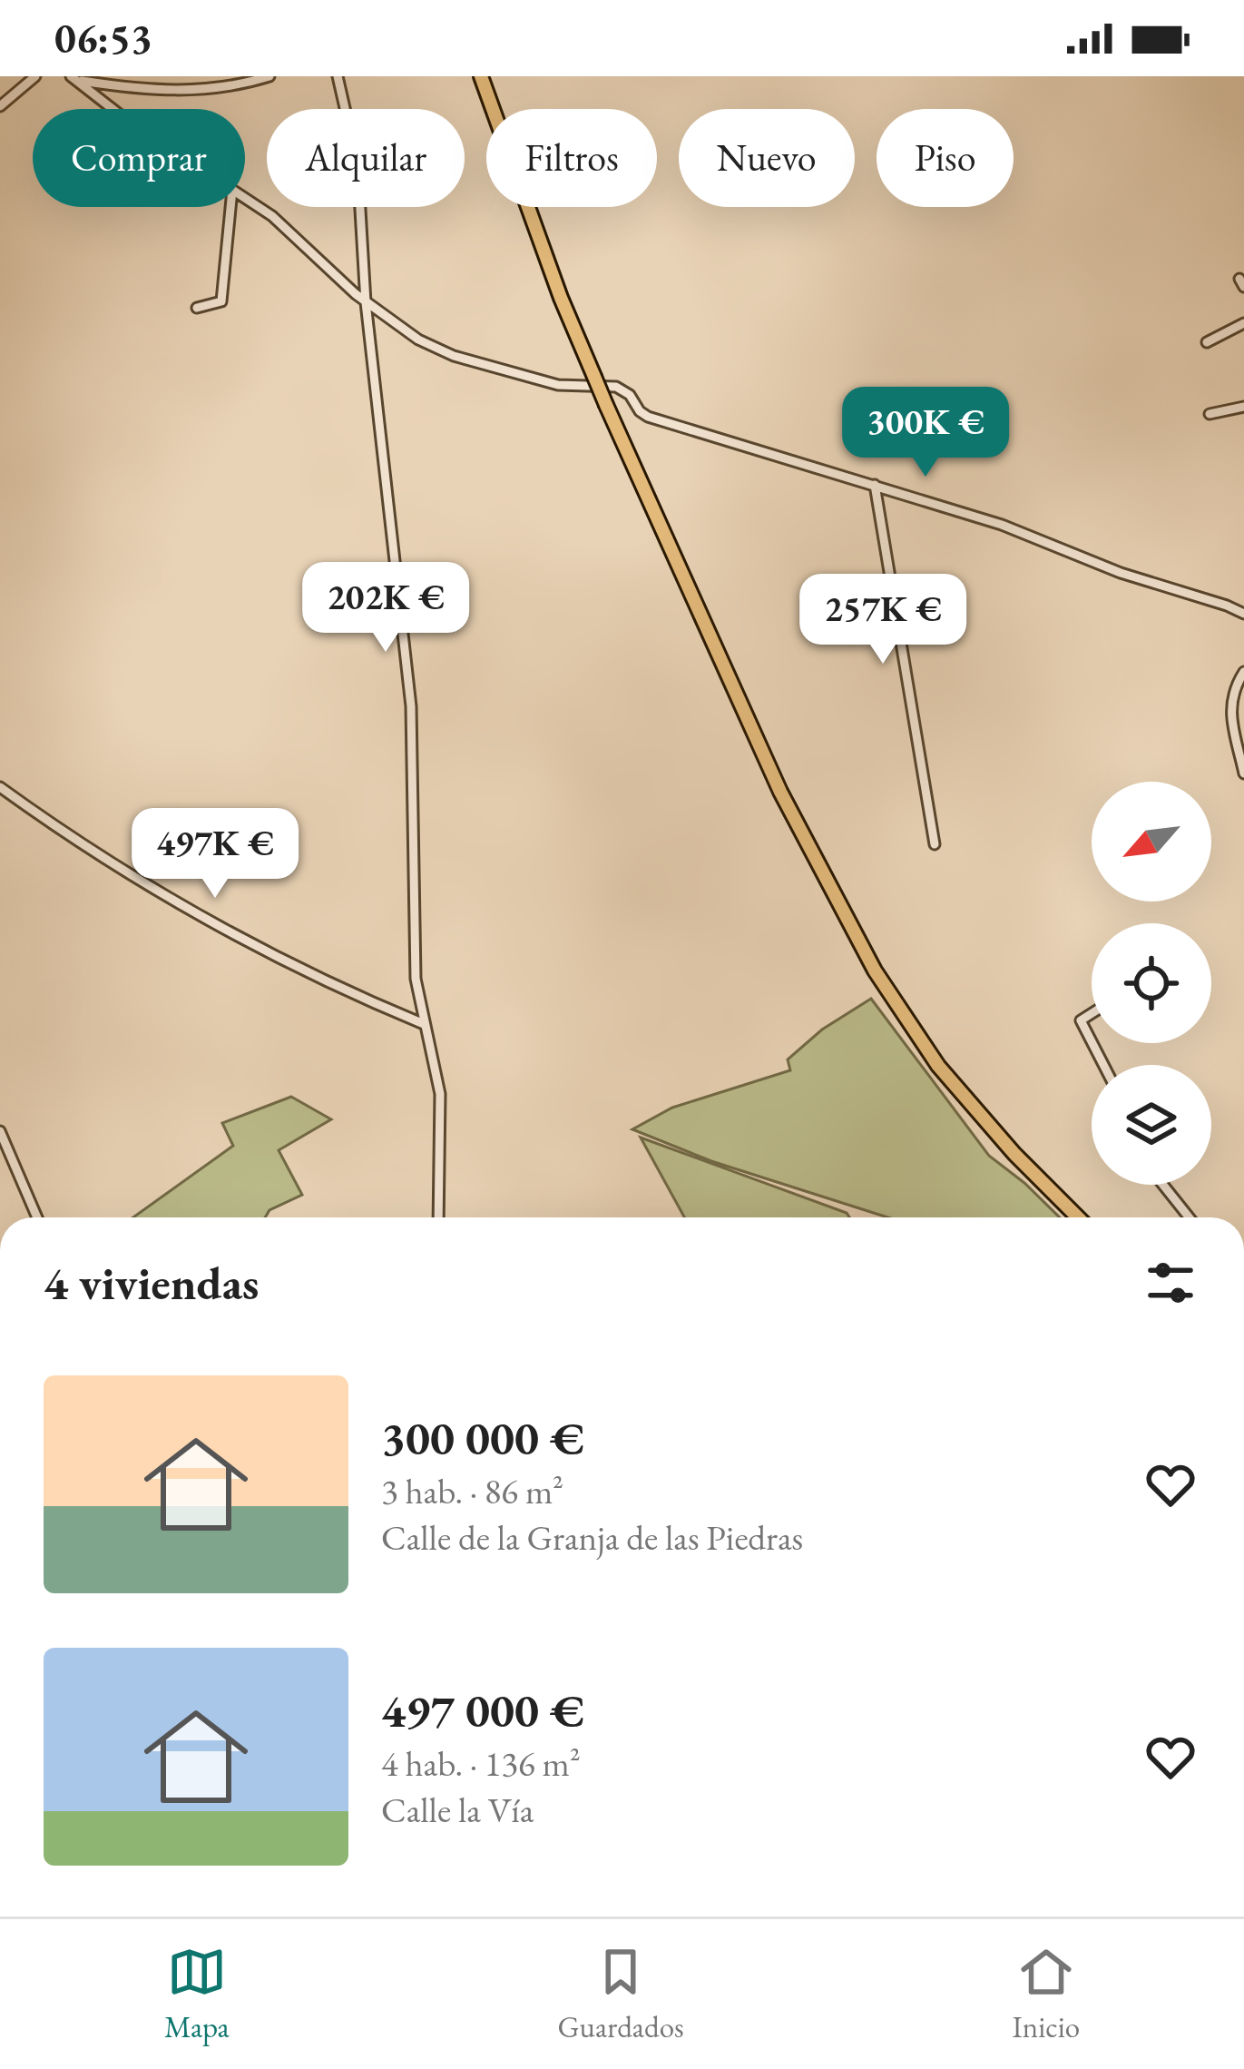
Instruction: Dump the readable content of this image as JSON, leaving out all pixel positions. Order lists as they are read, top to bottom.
{
  "north": "bottom left",
  "page": {
    "status": "06:53",
    "chip": [
      "Comprar",
      "Alquilar",
      "Filtros",
      "Nuevo",
      "Piso"
    ],
    "price": [
      "300K €",
      "202K €",
      "257K €",
      "497K €"
    ],
    "heading": "4 viviendas",
    "list": [
      {
        "name": "300 000 €",
        "note": "3 hab. · 86 m² · Calle de la Granja de las Piedras"
      },
      {
        "name": "497 000 €",
        "note": "4 hab. · 136 m² · Calle la Vía"
      }
    ],
    "tabs": ["Mapa", "Guardados", "Inicio"]
  }
}
